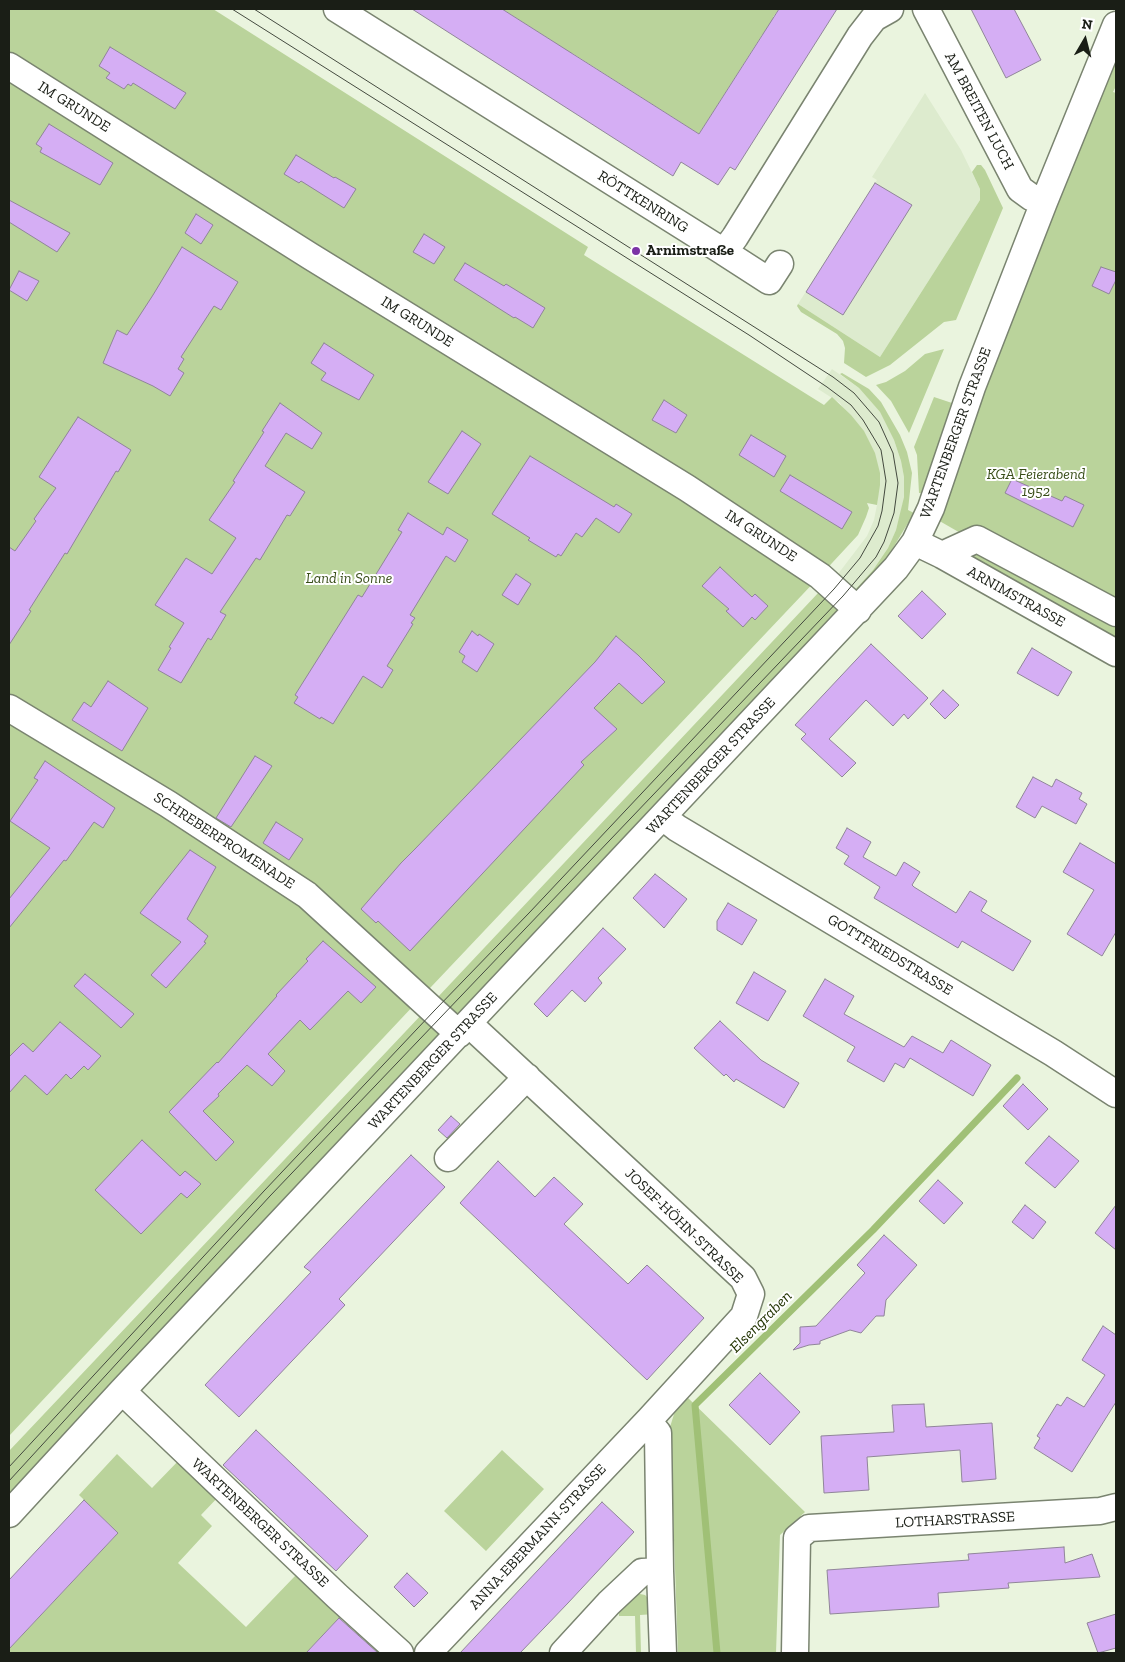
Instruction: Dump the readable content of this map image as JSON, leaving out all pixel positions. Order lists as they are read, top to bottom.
{
  "streets": {
    "street": [
      "IM GRUNDE",
      "AM BREITEN LUCH",
      "RÖTTKENRING",
      "WARTENBERGER STRASSE",
      "ARNIMSTRASSE",
      "SCHREBERPROMENADE",
      "GOTTFRIEDSTRASSE",
      "JOSEF-HÖHN-STRASSE",
      "LOTHARSTRASSE",
      "ANNA-EBERMANN-STRASSE"
    ]
  },
  "crossings": [
    ["IM GRUNDE", "WARTENBERGER STRASSE"],
    ["AM BREITEN LUCH", "WARTENBERGER STRASSE"],
    ["WARTENBERGER STRASSE", "ARNIMSTRASSE"],
    ["WARTENBERGER STRASSE", "SCHREBERPROMENADE"],
    ["WARTENBERGER STRASSE", "GOTTFRIEDSTRASSE"],
    ["WARTENBERGER STRASSE", "JOSEF-HÖHN-STRASSE"],
    ["SCHREBERPROMENADE", "JOSEF-HÖHN-STRASSE"],
    ["JOSEF-HÖHN-STRASSE", "ANNA-EBERMANN-STRASSE"]
  ],
  "water": ["Elsengraben"],
  "parks": ["KGA Feierabend 1952", "Land in Sonne"],
  "places": ["Arnimstraße"],
  "north": "top"
}
